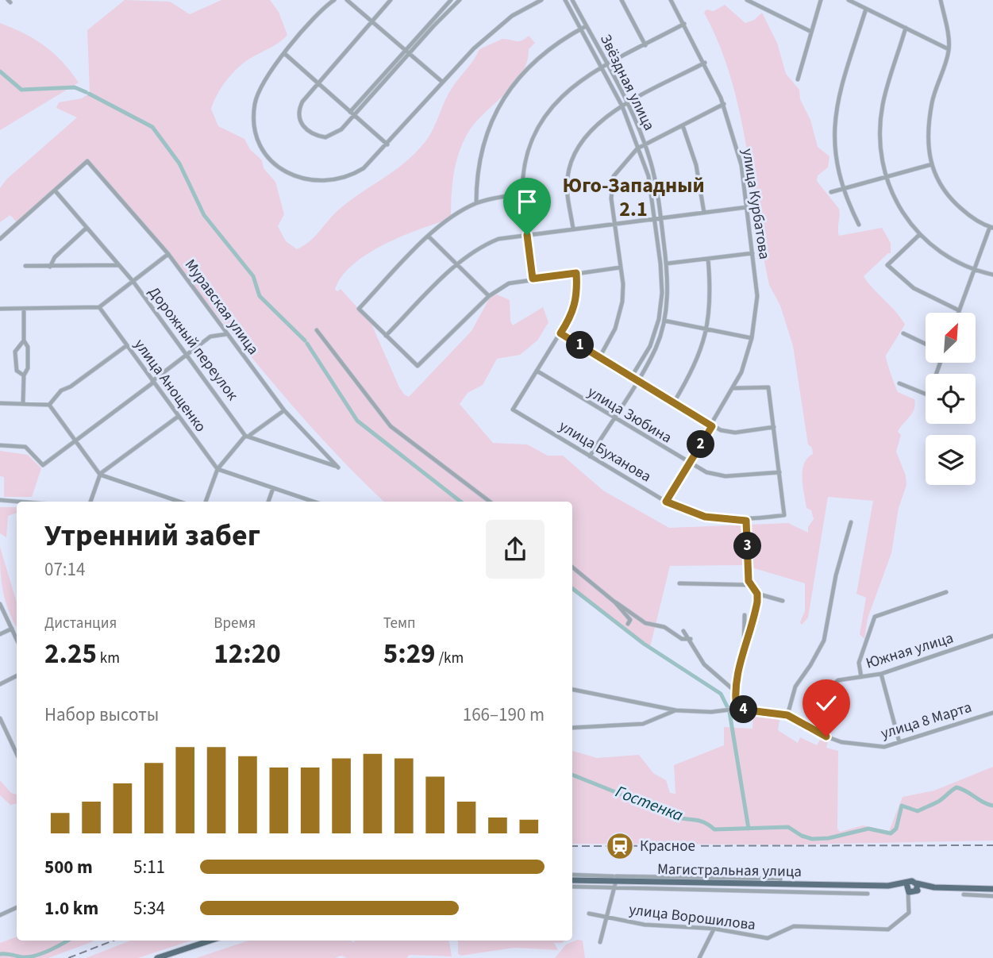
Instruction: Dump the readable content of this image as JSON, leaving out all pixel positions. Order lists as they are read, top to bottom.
{
  "streets": {
    "main road": ["Магистральная улица"],
    "street": [
      "Звёздная улица",
      "улица Курбатова",
      "Муравская улица",
      "Дорожный переулок",
      "улица Анощенко",
      "улица Зюбина",
      "улица Буханова",
      "Южная улица",
      "улица 8 Марта",
      "улица Ворошилова"
    ]
  },
  "crossings": [
    ["Звёздная улица", "улица Зюбина"],
    ["Звёздная улица", "улица Буханова"],
    ["улица Курбатова", "улица Зюбина"],
    ["улица Курбатова", "улица Буханова"],
    ["Муравская улица", "Дорожный переулок"],
    ["улица Зюбина", "улица Буханова"],
    ["Магистральная улица", "улица Ворошилова"]
  ],
  "districts": ["Юго-Западный 2.1"],
  "water": ["Гостенка"],
  "places": {
    "station": ["Красное"]
  },
  "north": "top right",
  "page": {
    "pins": [
      "1",
      "2",
      "3",
      "4"
    ],
    "heading": ["Утренний забег", "07:14"],
    "stats": [
      ["Дистанция", "2.25 km"],
      ["Время", "12:20"],
      ["Темп", "5:29 /km"]
    ],
    "chart": ["Набор высоты", "166–190 m"],
    "list": [
      {
        "name": "500 m",
        "note": "5:11"
      },
      {
        "name": "1.0 km",
        "note": "5:34"
      }
    ]
  }
}
